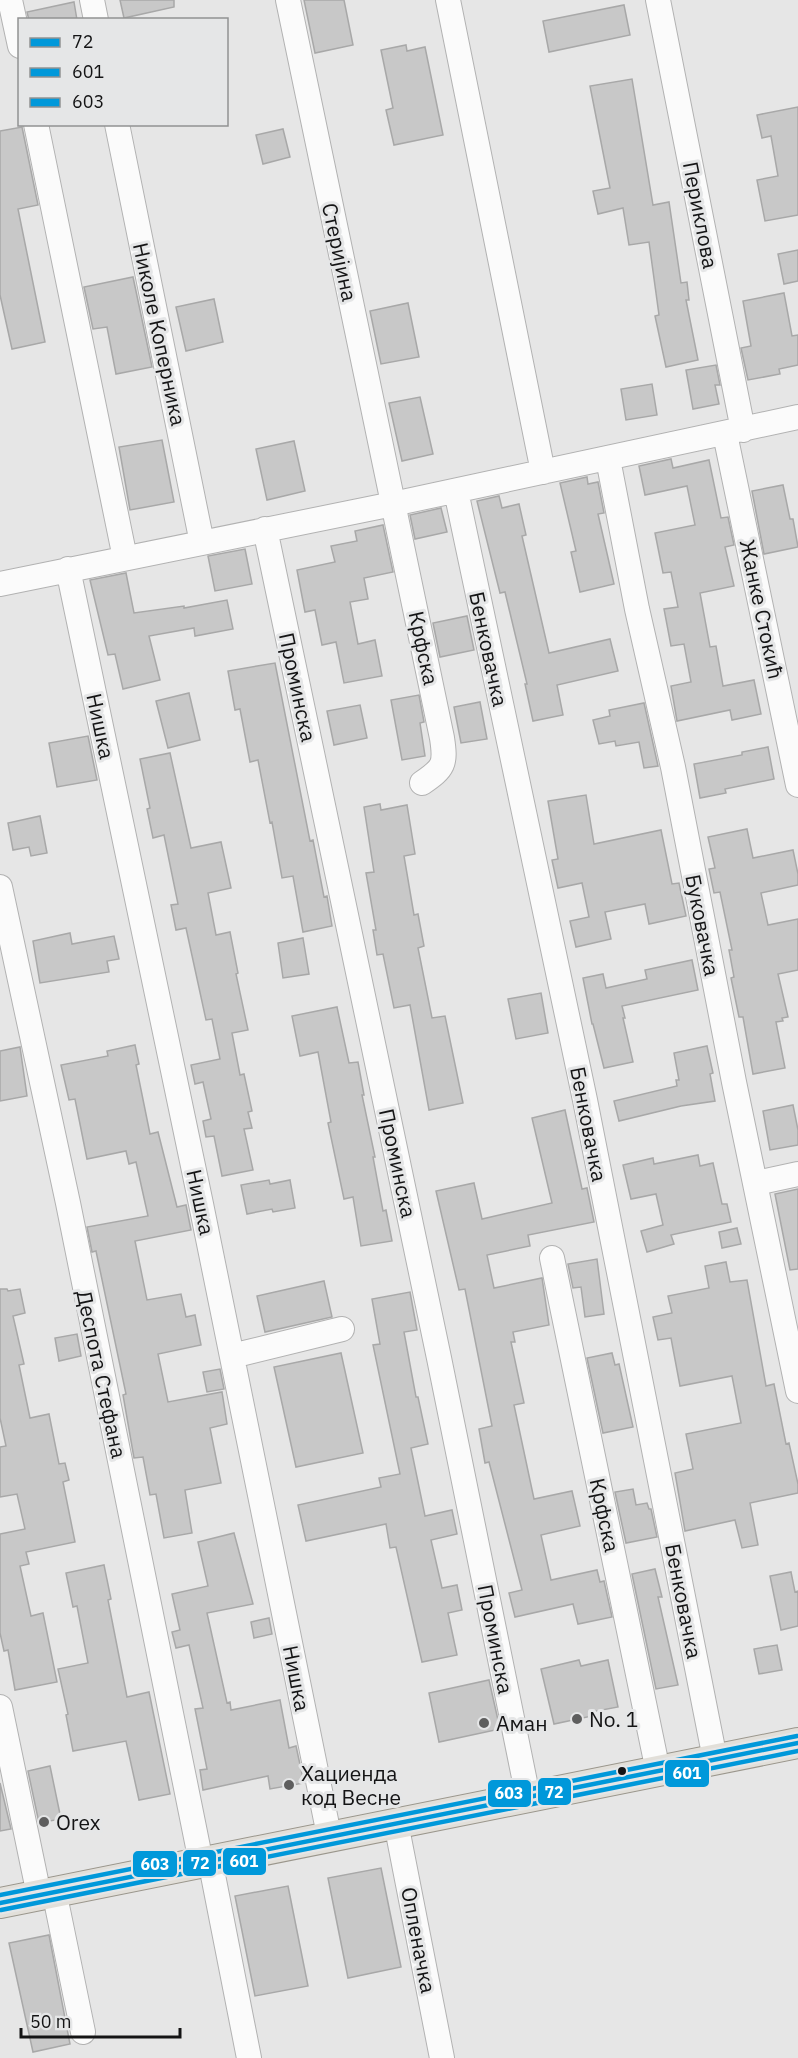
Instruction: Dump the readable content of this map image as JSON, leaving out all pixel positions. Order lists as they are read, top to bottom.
{
  "streets": {
    "street": [
      "Периклова",
      "Стеријина",
      "Николе Коперника",
      "Жанке Стокић",
      "Крфска",
      "Бенковачка",
      "Проминска",
      "Нишка",
      "Буковачка",
      "Деспота Стефана",
      "Опленачка"
    ]
  },
  "crossings": [
    ["Периклова", "Жанке Стокић"],
    ["Стеријина", "Крфска"]
  ],
  "places": [
    "No. 1",
    "Аман",
    "Хациенда код Весне",
    "Orex"
  ],
  "lines": ["transit line 603", "transit line 72", "transit line 601"],
  "legend": ["72", "601", "603"],
  "scale_bar": "50 m"
}
